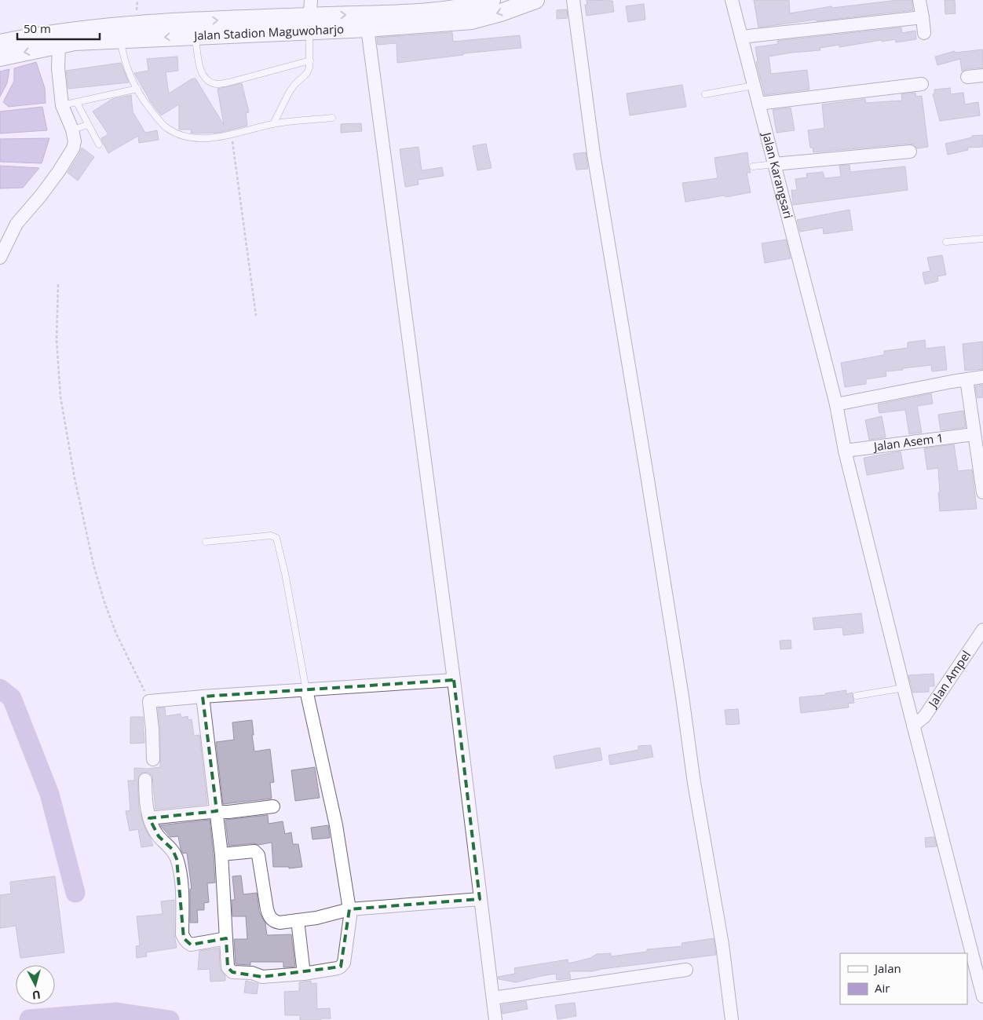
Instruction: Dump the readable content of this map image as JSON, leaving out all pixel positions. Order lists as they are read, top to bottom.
{
  "streets": {
    "main road": ["Jalan Stadion Maguwoharjo"],
    "street": ["Jalan Karangsari", "Jalan Asem 1", "Jalan Ampel"]
  },
  "crossings": [
    ["Jalan Karangsari", "Jalan Asem 1"],
    ["Jalan Karangsari", "Jalan Ampel"]
  ],
  "legend": ["Jalan", "Air"],
  "scale_bar": "50 m",
  "north": "bottom"
}
